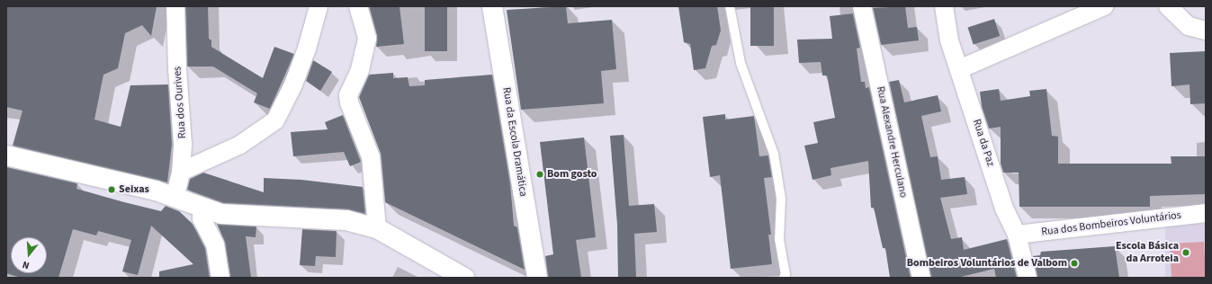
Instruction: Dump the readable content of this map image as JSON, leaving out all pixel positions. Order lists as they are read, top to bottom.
{
  "streets": {
    "street": [
      "Rua dos Ourives",
      "Rua da Escola Dramática",
      "Rua Alexandre Herculano",
      "Rua da Paz",
      "Rua dos Bombeiros Voluntários"
    ]
  },
  "crossings": [
    ["Rua da Paz", "Rua dos Bombeiros Voluntários"]
  ],
  "places": [
    "Bom gosto",
    "Seixas",
    "Escola Básica da Arroteia",
    "Bombeiros Voluntários de Valbom"
  ],
  "north": "bottom"
}
